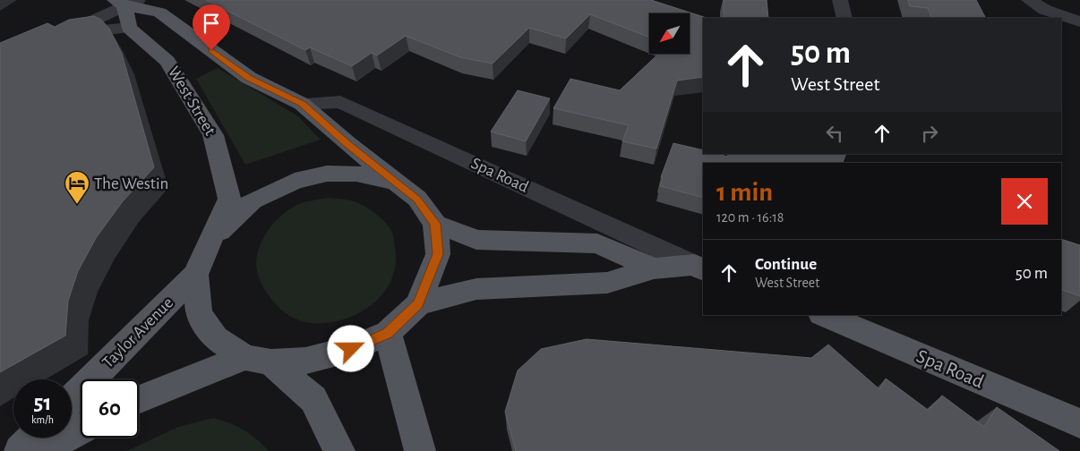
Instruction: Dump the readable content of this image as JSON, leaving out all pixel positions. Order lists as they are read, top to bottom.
{
  "streets": {
    "main road": ["West Street", "Spa Road", "Taylor Avenue"]
  },
  "crossings": [
    ["West Street", "Taylor Avenue"]
  ],
  "places": {
    "hotel": ["The Westin"]
  },
  "north": "bottom left",
  "page": {
    "turn": ["50 m", "West Street"],
    "heading": ["1 min", "120 m · 16:18"],
    "list": [
      {
        "name": "Continue",
        "note": "West Street",
        "value": "50 m"
      }
    ],
    "speed": "51 km/h",
    "limit": "60"
  }
}
